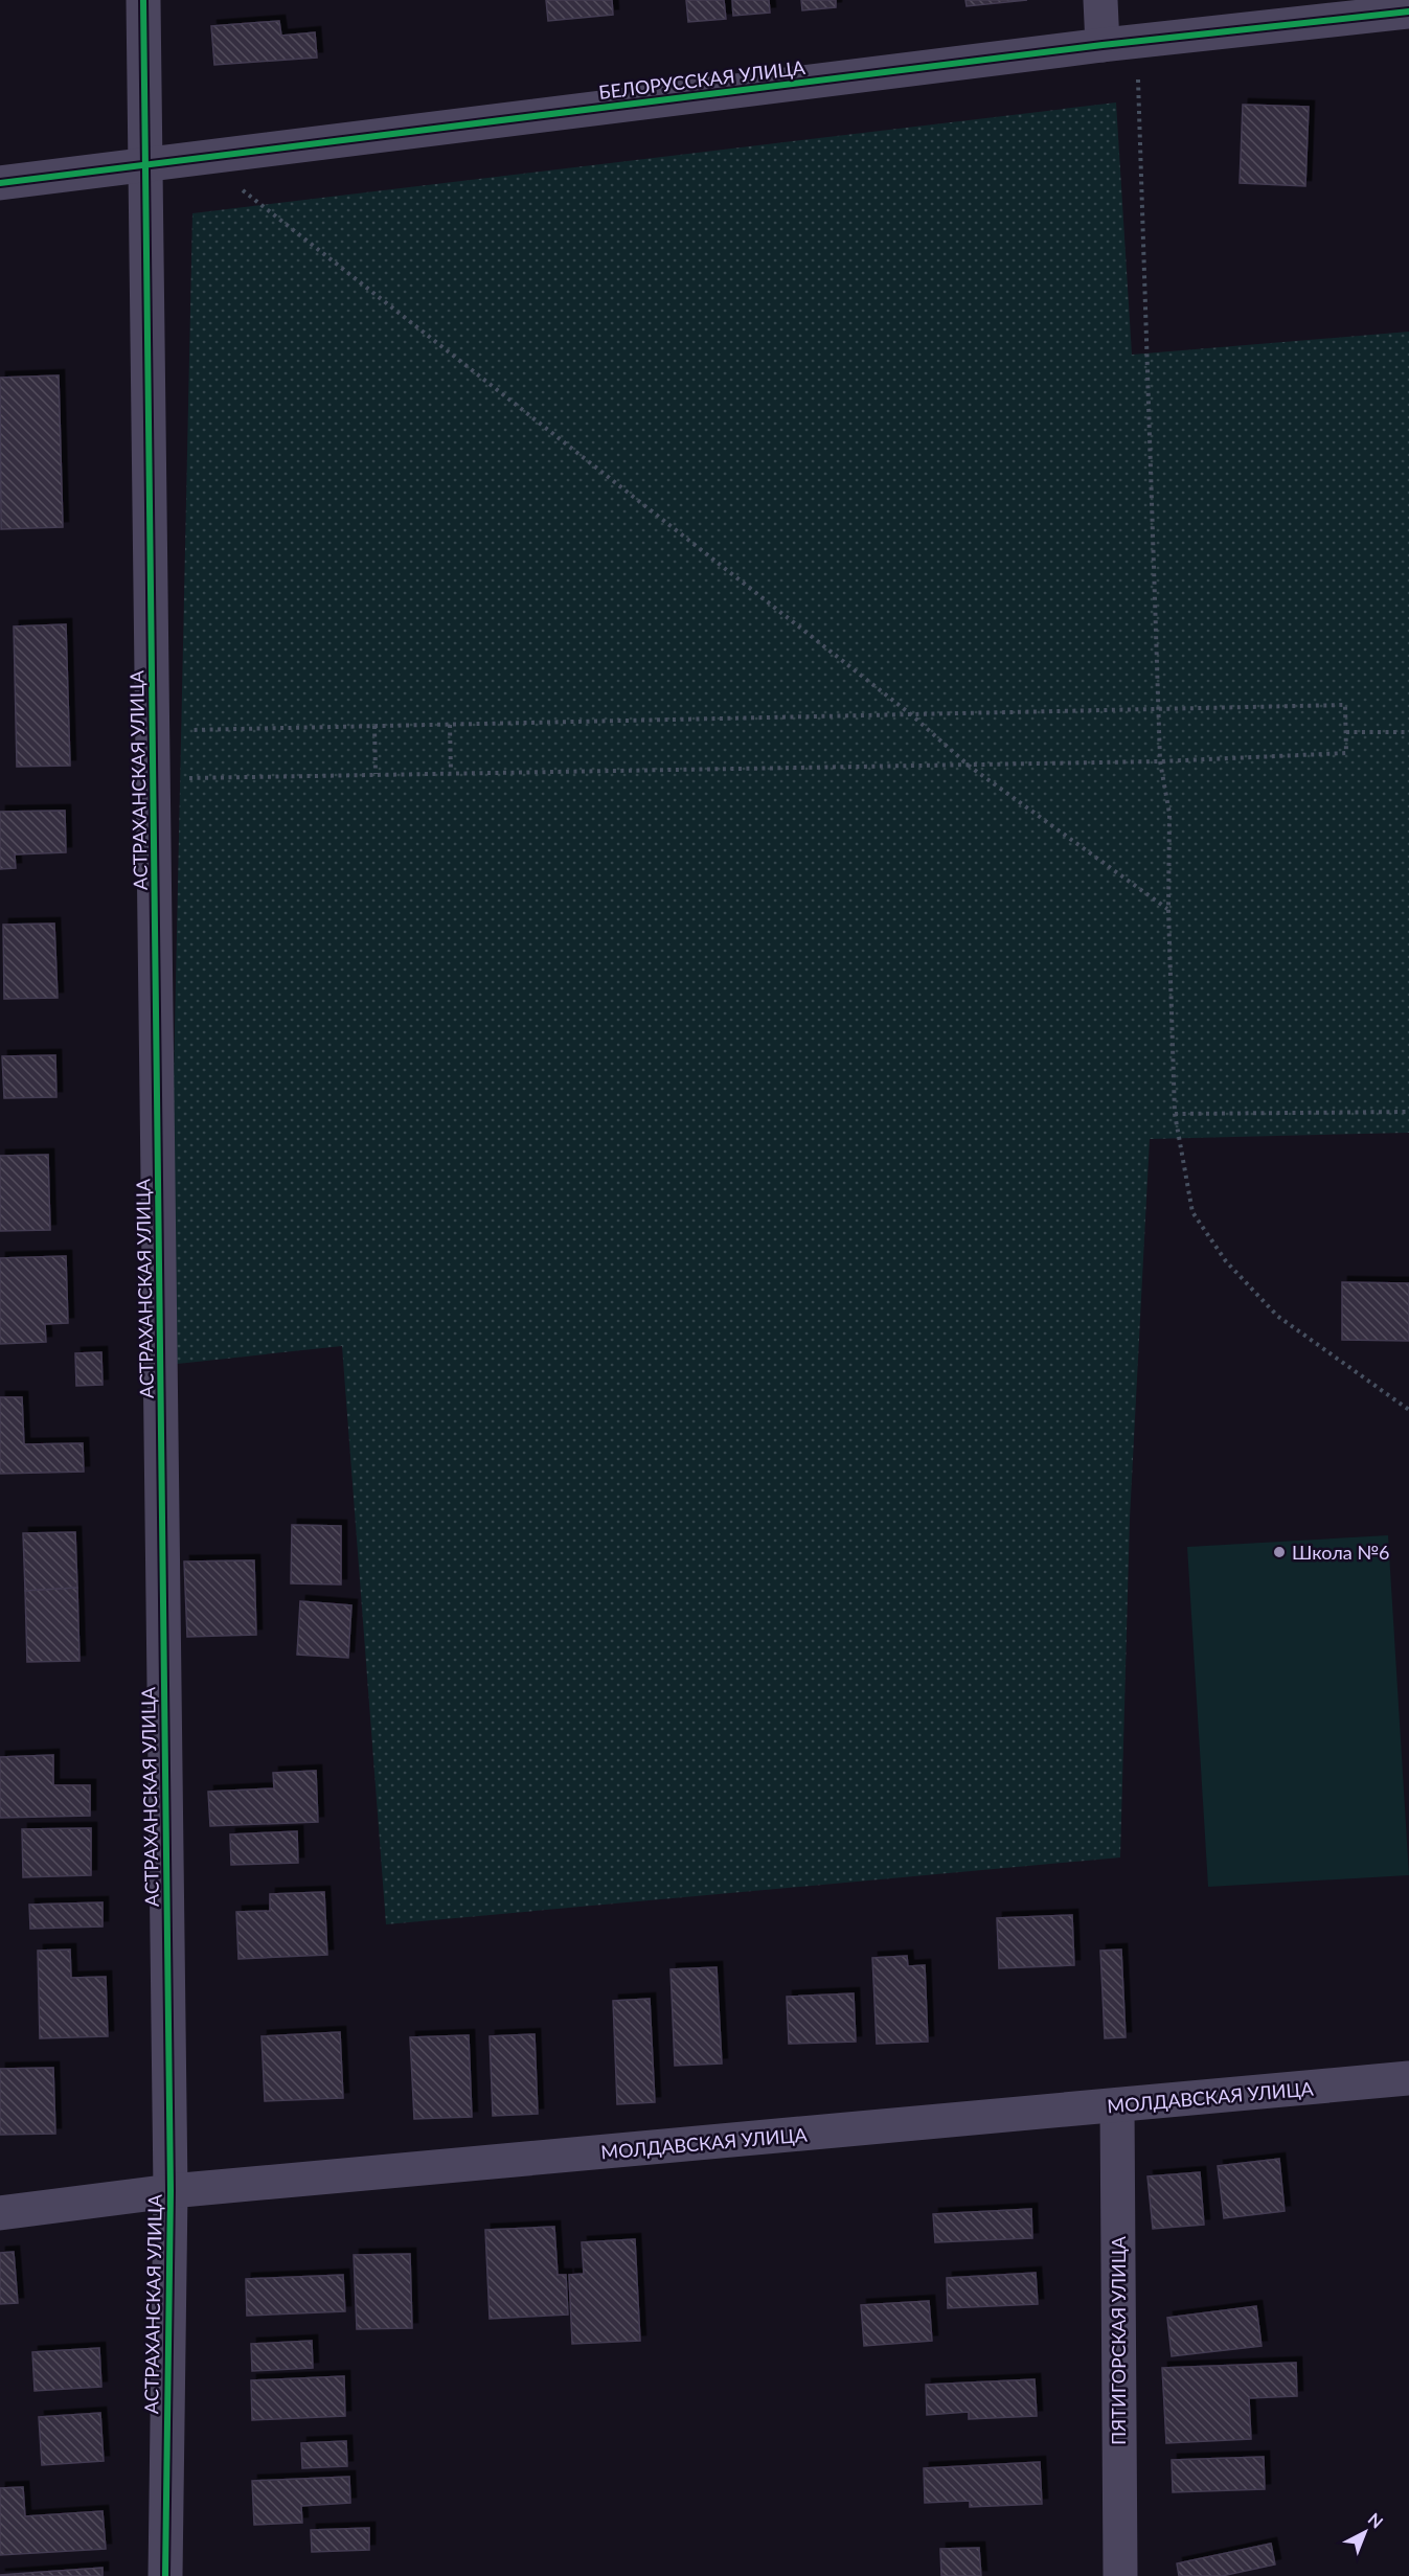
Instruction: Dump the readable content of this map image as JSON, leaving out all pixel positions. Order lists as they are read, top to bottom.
{
  "streets": {
    "street": [
      "БЕЛОРУССКАЯ УЛИЦА",
      "АСТРАХАНСКАЯ УЛИЦА",
      "МОЛДАВСКАЯ УЛИЦА",
      "ПЯТИГОРСКАЯ УЛИЦА"
    ]
  },
  "crossings": [
    ["БЕЛОРУССКАЯ УЛИЦА", "АСТРАХАНСКАЯ УЛИЦА"],
    ["АСТРАХАНСКАЯ УЛИЦА", "МОЛДАВСКАЯ УЛИЦА"],
    ["МОЛДАВСКАЯ УЛИЦА", "ПЯТИГОРСКАЯ УЛИЦА"]
  ],
  "places": ["Школа №6"],
  "north": "top right"
}
